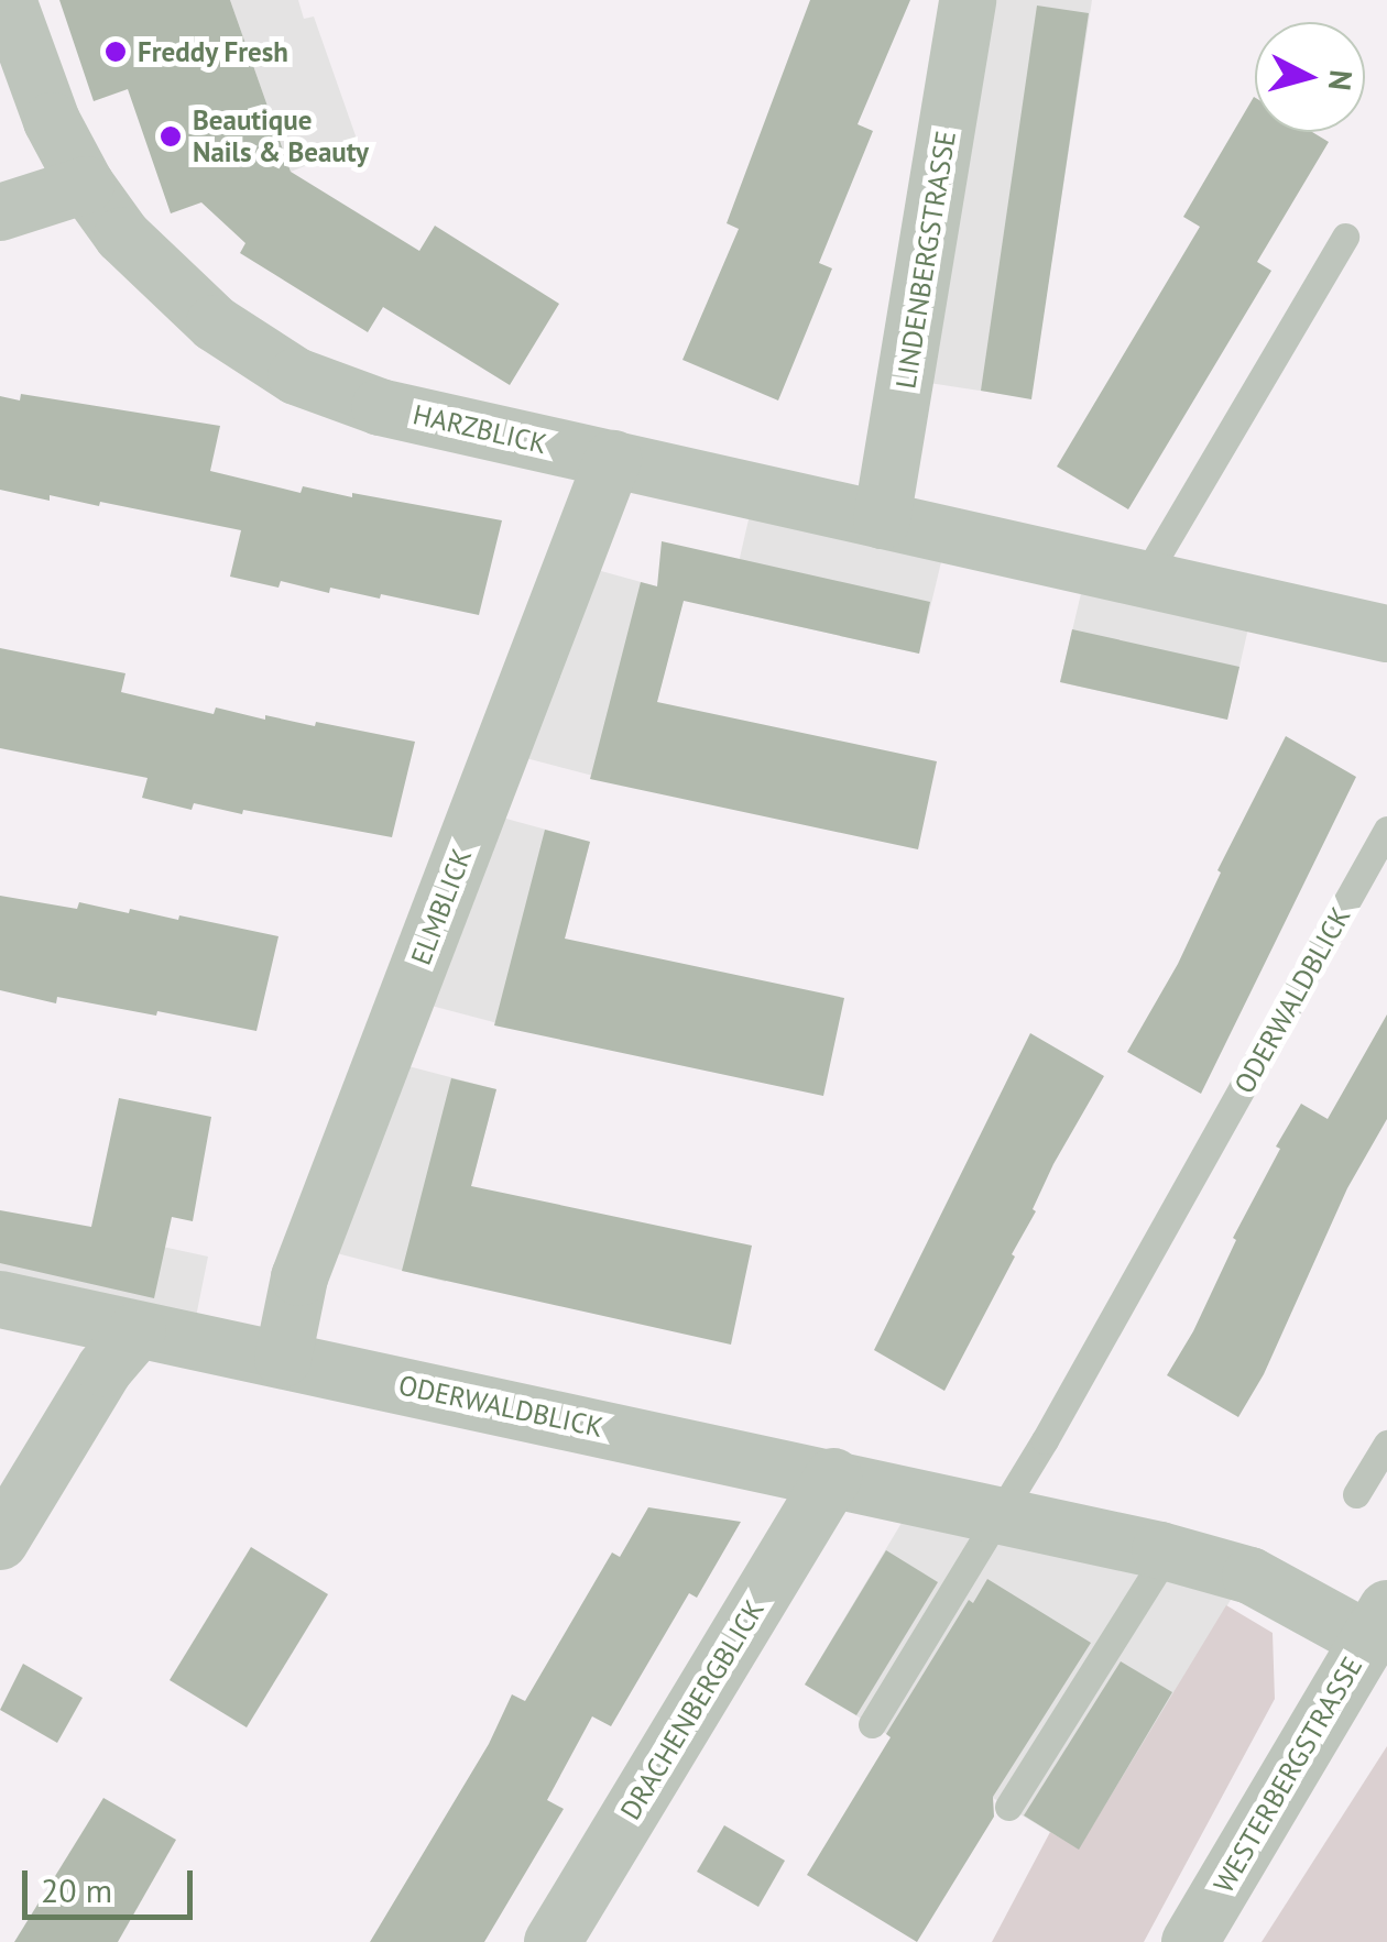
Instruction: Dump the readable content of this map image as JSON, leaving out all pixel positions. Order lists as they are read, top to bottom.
{
  "streets": {
    "street": [
      "LINDENBERGSTRASSE",
      "HARZBLICK",
      "ELMBLICK",
      "ODERWALDBLICK",
      "DRACHENBERGBLICK",
      "WESTERBERGSTRASSE"
    ]
  },
  "crossings": [
    ["LINDENBERGSTRASSE", "HARZBLICK"],
    ["HARZBLICK", "ELMBLICK"],
    ["ELMBLICK", "ODERWALDBLICK"],
    ["ODERWALDBLICK", "DRACHENBERGBLICK"],
    ["ODERWALDBLICK", "WESTERBERGSTRASSE"]
  ],
  "places": ["Freddy Fresh", "Beautique Nails & Beauty"],
  "scale_bar": "20 m",
  "north": "right"
}
